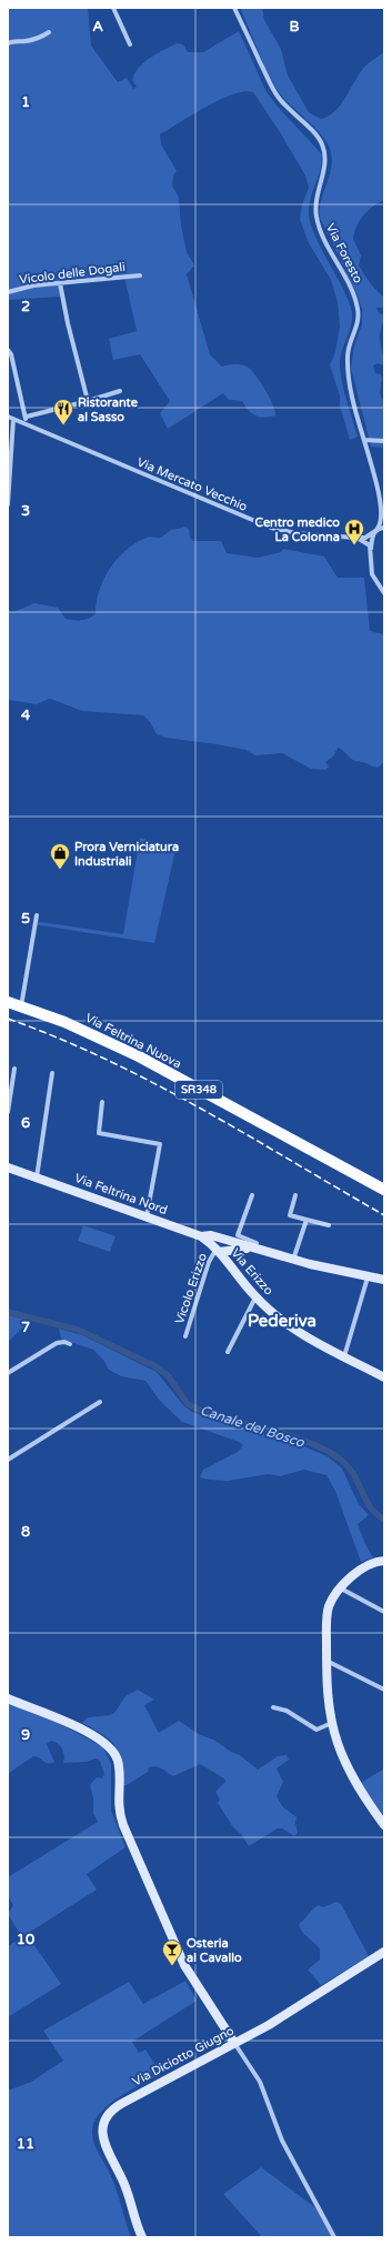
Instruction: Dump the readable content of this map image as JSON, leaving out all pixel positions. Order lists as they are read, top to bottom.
{
  "streets": {
    "main road": [
      "Via Feltrina Nuova",
      "SR348",
      "Via Feltrina Nord",
      "Via Erizzo",
      "Via Diciotto Giugno"
    ],
    "street": [
      "Via Foresto",
      "Vicolo delle Dogali",
      "Via Mercato Vecchio",
      "Vicolo Erizzo"
    ]
  },
  "crossings": [
    ["Via Foresto", "Via Mercato Vecchio"],
    ["Via Feltrina Nord", "Via Erizzo"],
    ["Via Feltrina Nord", "Vicolo Erizzo"],
    ["Via Erizzo", "Vicolo Erizzo"]
  ],
  "districts": ["Pederiva"],
  "water": ["Canale del Bosco"],
  "places": {
    "restaurant": ["Ristorante al Sasso"],
    "hospital": ["Centro medico La Colonna"],
    "shop": ["Prora Verniciatura Industriali"],
    "bar": ["Osteria al Cavallo"]
  },
  "grid": {
    "columns": ["A", "B"],
    "rows": [
      "1",
      "2",
      "3",
      "4",
      "5",
      "6",
      "7",
      "8",
      "9",
      "10",
      "11"
    ]
  }
}
